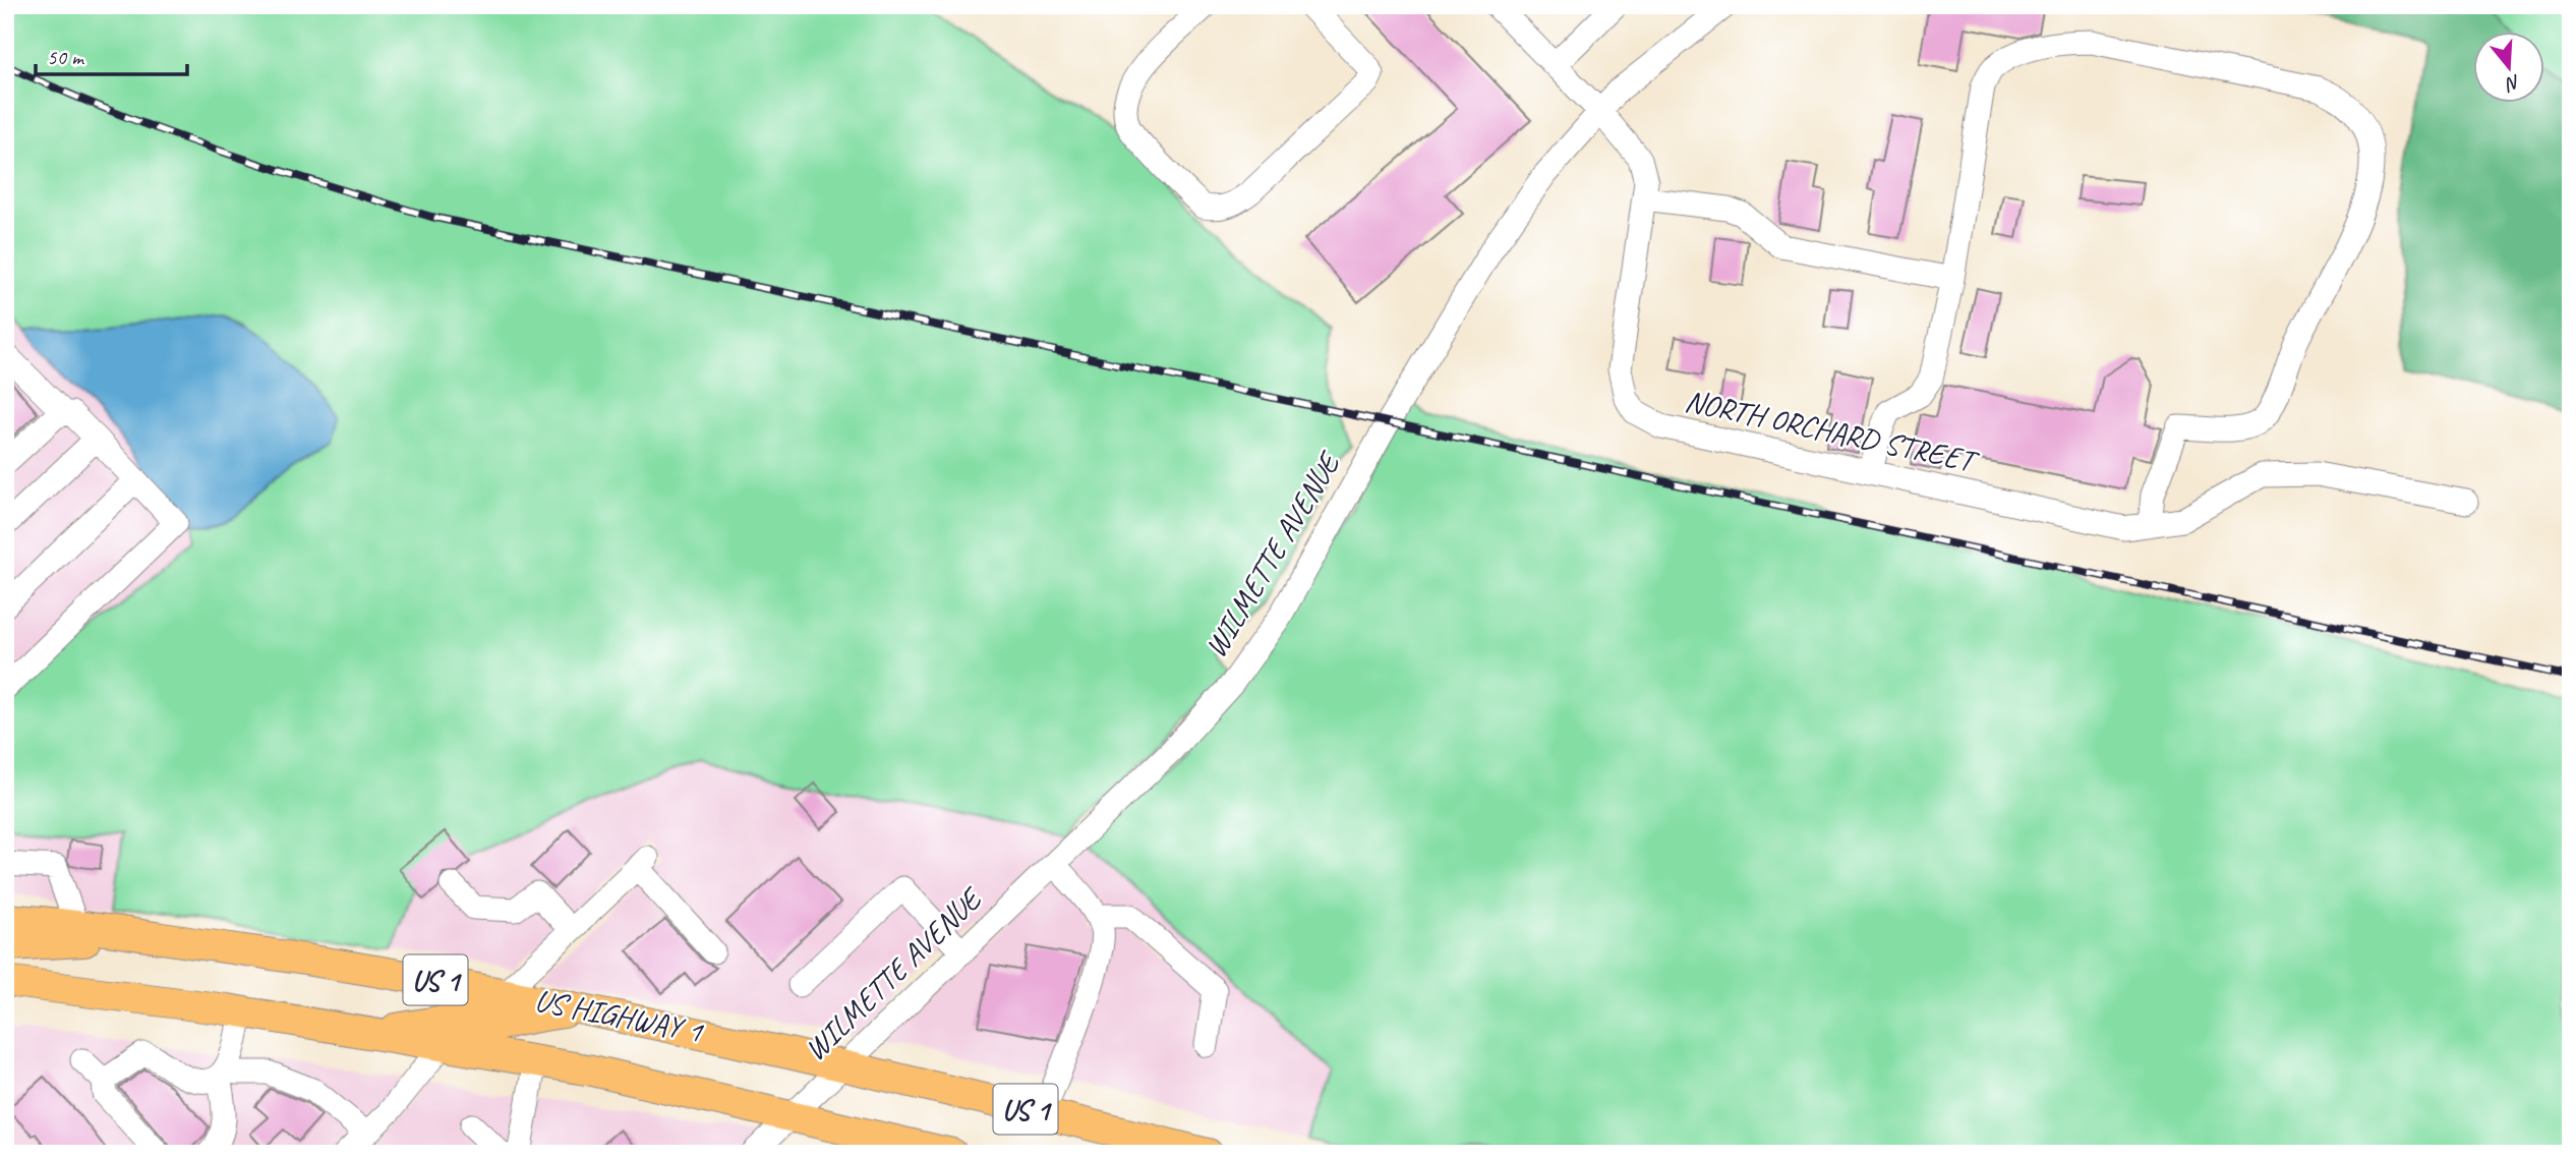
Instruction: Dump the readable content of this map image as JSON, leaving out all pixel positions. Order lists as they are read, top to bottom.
{
  "streets": {
    "main road": ["US 1", "US HIGHWAY 1"],
    "street": ["NORTH ORCHARD STREET", "WILMETTE AVENUE"]
  },
  "crossings": [
    ["NORTH ORCHARD STREET", "WILMETTE AVENUE"],
    ["WILMETTE AVENUE", "US HIGHWAY 1"]
  ],
  "scale_bar": "50 m",
  "north": "bottom"
}
